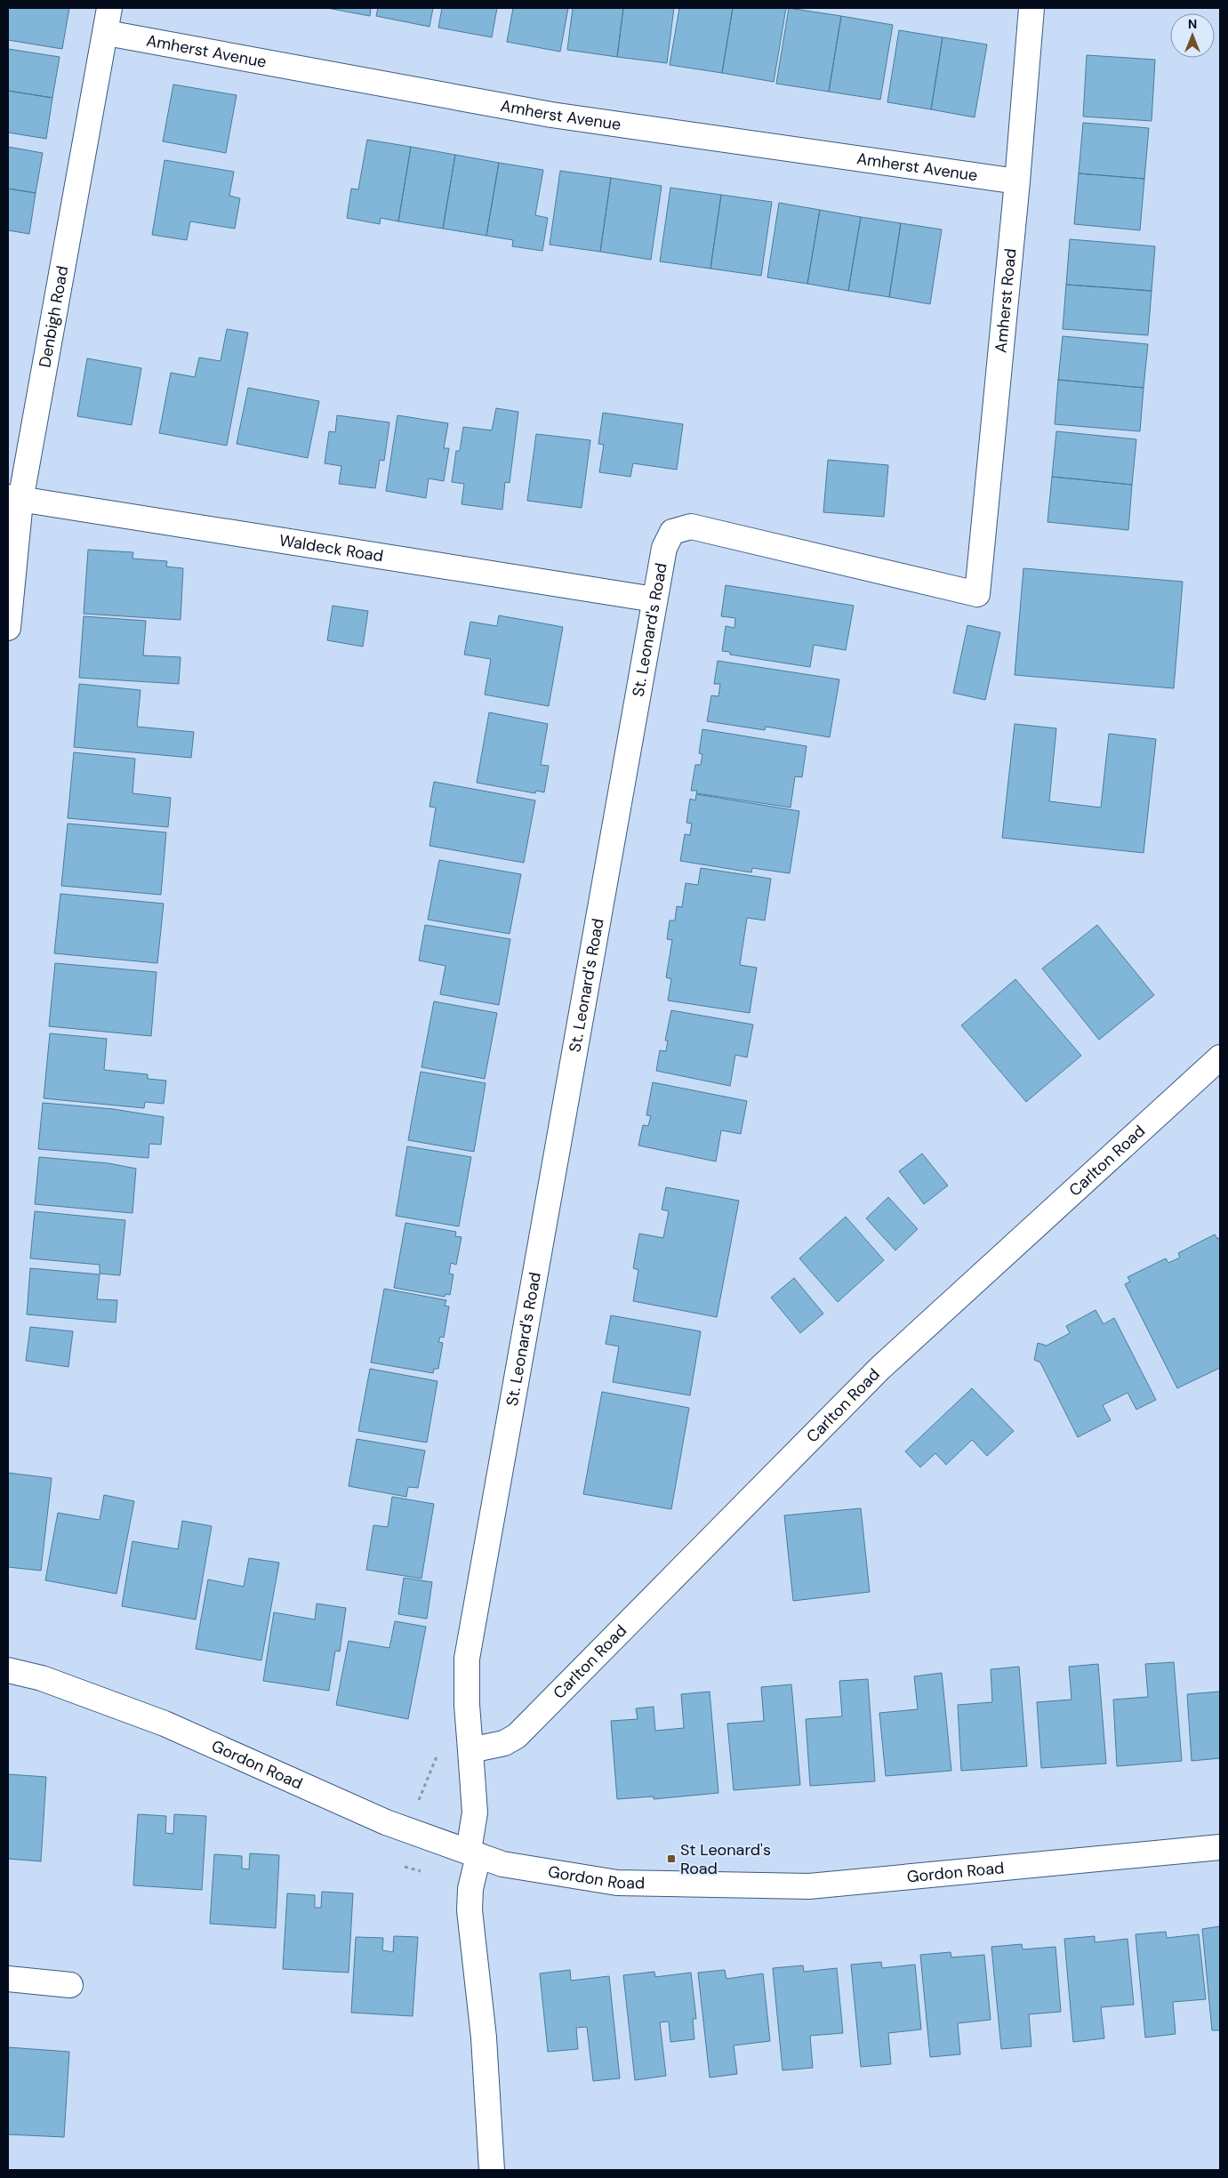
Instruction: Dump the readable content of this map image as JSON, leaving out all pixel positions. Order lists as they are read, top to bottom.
{
  "streets": {
    "street": [
      "Amherst Avenue",
      "Amherst Road",
      "Denbigh Road",
      "Waldeck Road",
      "St. Leonard's Road",
      "Carlton Road",
      "Gordon Road"
    ]
  },
  "crossings": [
    ["Amherst Avenue", "Amherst Road"],
    ["Amherst Avenue", "Denbigh Road"],
    ["Amherst Road", "St. Leonard's Road"],
    ["Denbigh Road", "Waldeck Road"],
    ["Waldeck Road", "St. Leonard's Road"],
    ["St. Leonard's Road", "Carlton Road"]
  ],
  "places": {
    "transit": ["St Leonard's Road"]
  },
  "north": "top"
}
